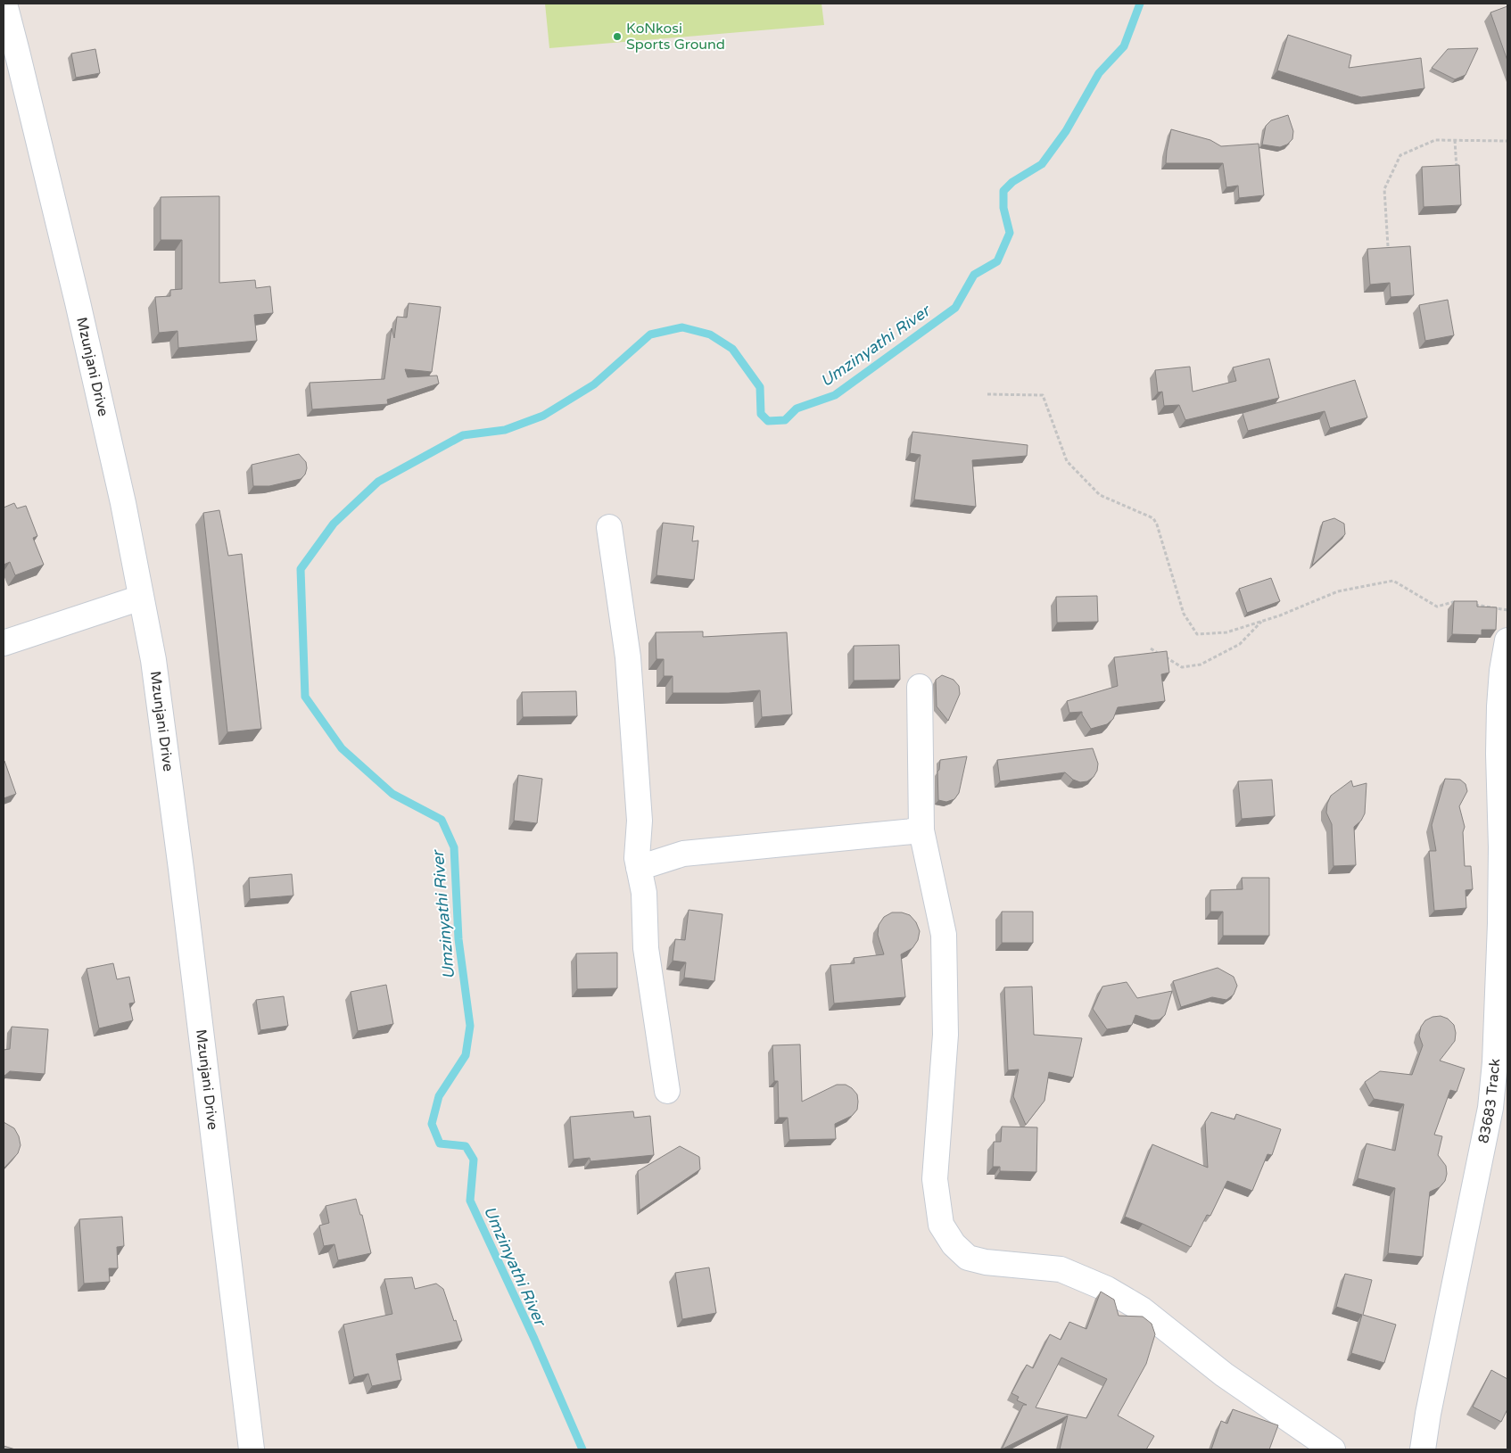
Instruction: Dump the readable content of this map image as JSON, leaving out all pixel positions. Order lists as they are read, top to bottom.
{
  "streets": {
    "street": ["Mzunjani Drive", "83683 Track"]
  },
  "water": ["Umzinyathi River"],
  "places": ["KoNkosi Sports Ground"]
}
